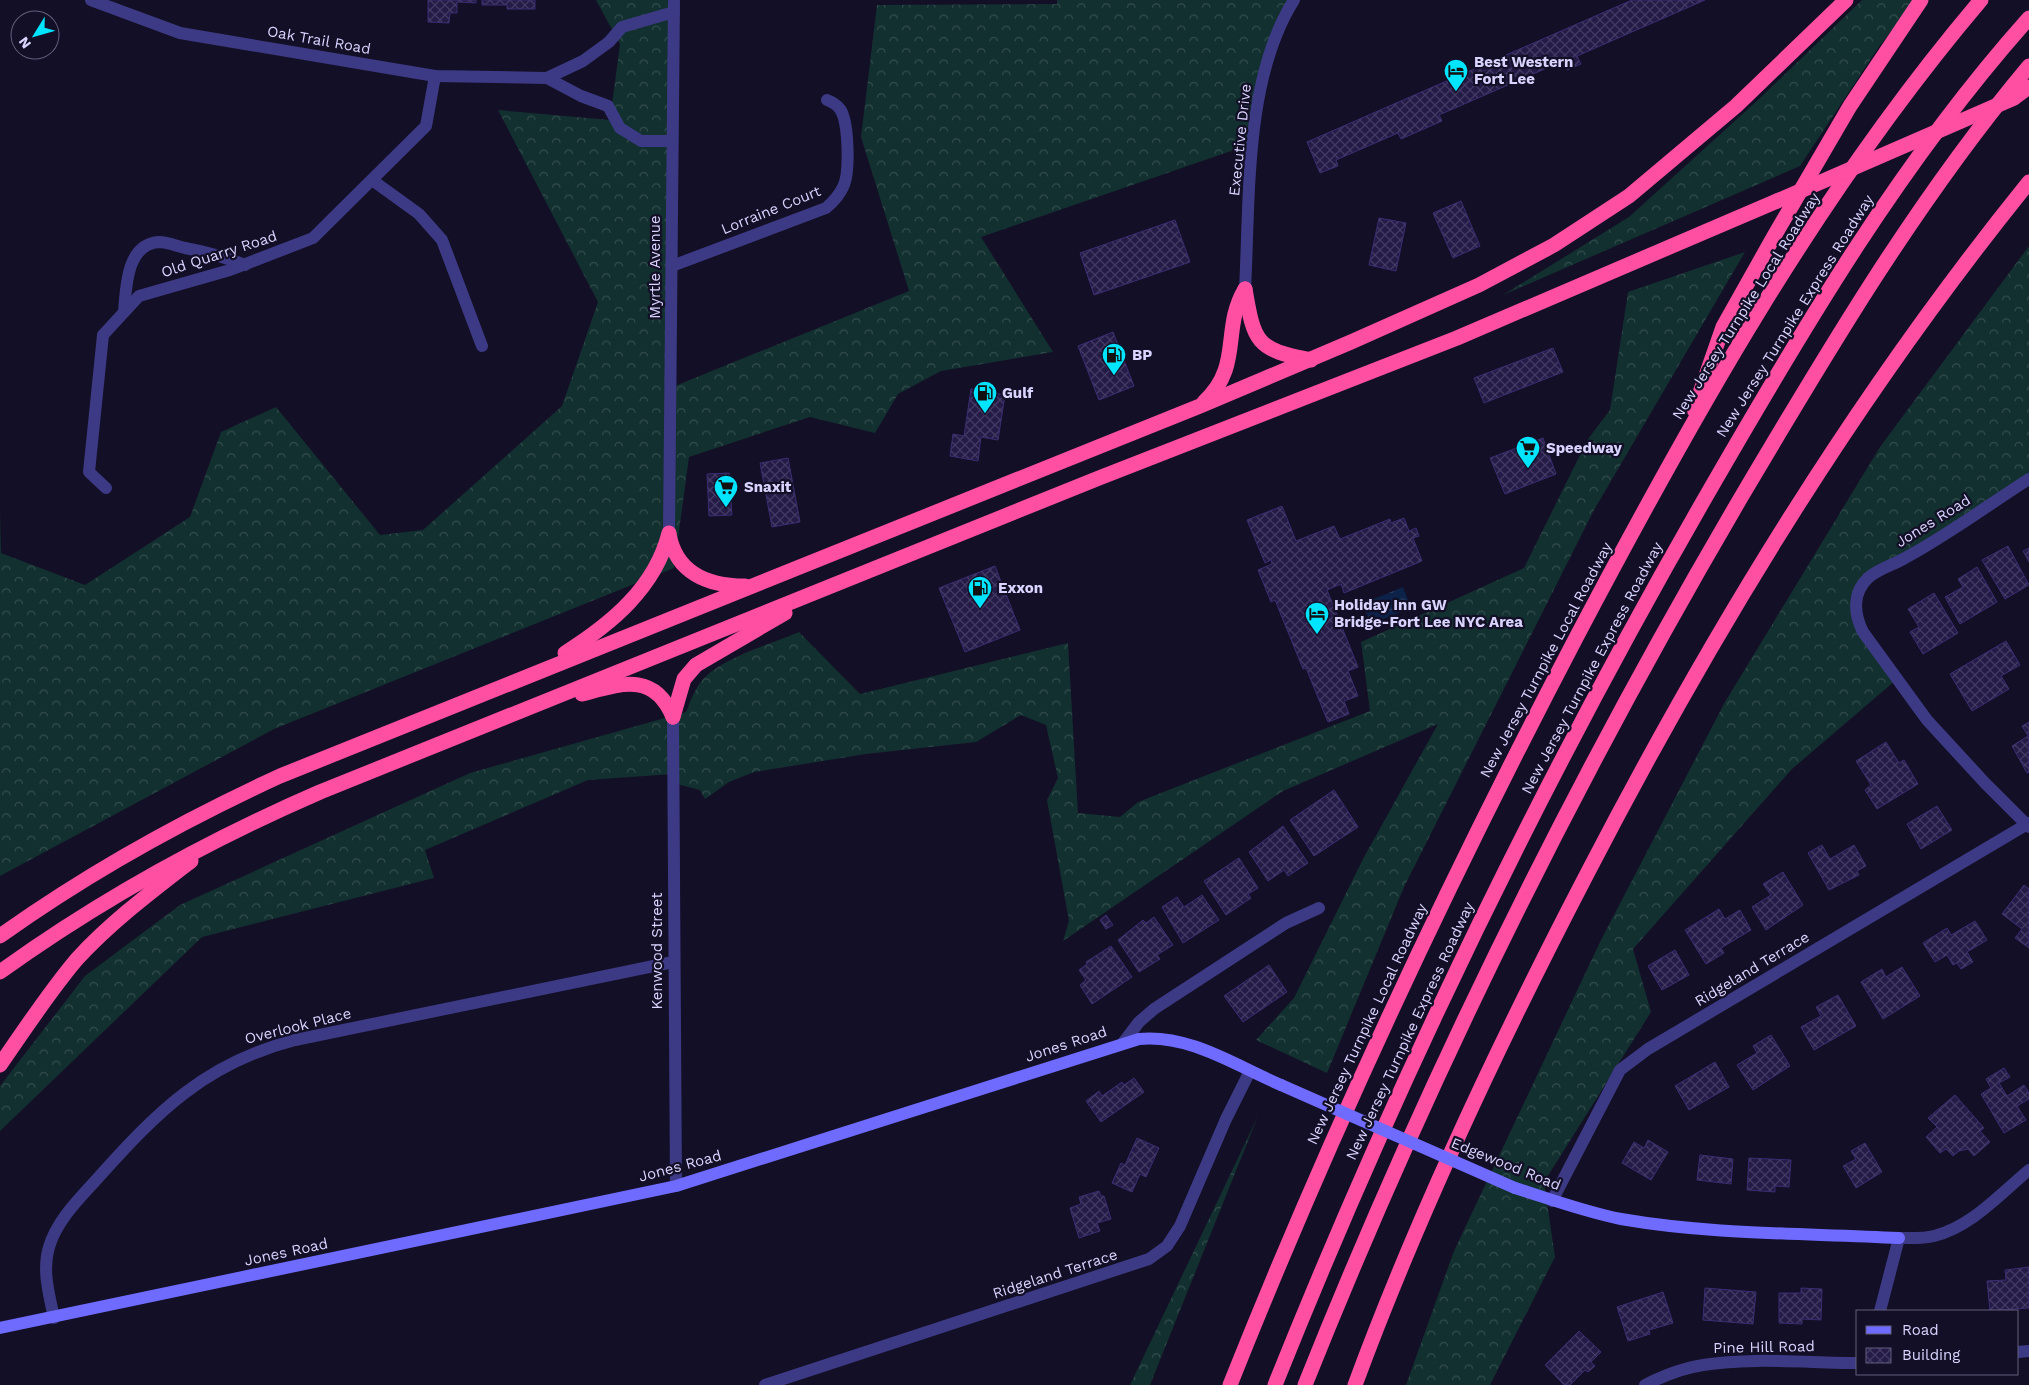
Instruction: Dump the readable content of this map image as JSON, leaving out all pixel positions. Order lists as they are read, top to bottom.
{
  "streets": {
    "highway": ["New Jersey Turnpike Local Roadway", "New Jersey Turnpike Express Roadway"],
    "street": [
      "Oak Trail Road",
      "Executive Drive",
      "Lorraine Court",
      "Old Quarry Road",
      "Myrtle Avenue",
      "Jones Road",
      "Kenwood Street",
      "Ridgeland Terrace",
      "Overlook Place",
      "Edgewood Road",
      "Pine Hill Road"
    ]
  },
  "crossings": [
    ["Oak Trail Road", "Old Quarry Road"],
    ["Lorraine Court", "Myrtle Avenue"],
    ["Jones Road", "Kenwood Street"],
    ["Jones Road", "Ridgeland Terrace"],
    ["Jones Road", "Overlook Place"],
    ["Jones Road", "Edgewood Road"],
    ["Kenwood Street", "Overlook Place"],
    ["Ridgeland Terrace", "Edgewood Road"]
  ],
  "places": {
    "hotel": ["Best Western Fort Lee", "Holiday Inn GW Bridge-Fort Lee NYC Area"],
    "fuel station": ["BP", "Gulf", "Exxon"],
    "supermarket": ["Speedway", "Snaxit"]
  },
  "legend": ["Road", "Building"],
  "north": "bottom left"
}
